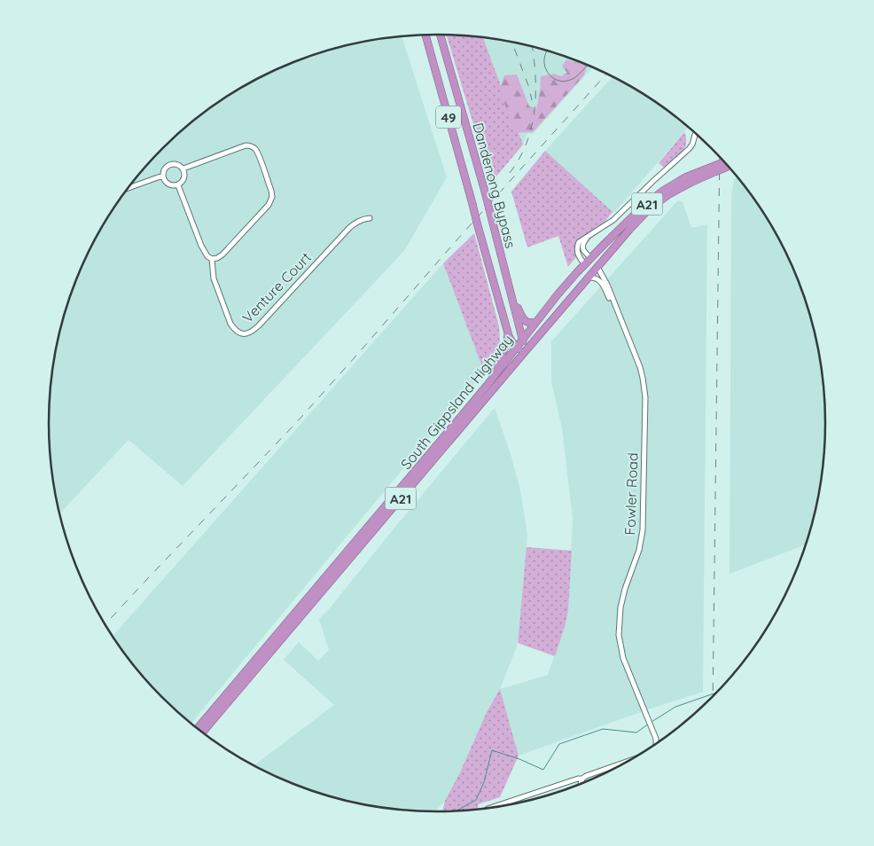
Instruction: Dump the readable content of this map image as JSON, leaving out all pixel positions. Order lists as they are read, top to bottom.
{
  "streets": {
    "highway": [
      "49",
      "Dandenong Bypass",
      "A21",
      "South Gippsland Highway"
    ],
    "street": ["Venture Court", "Fowler Road"]
  },
  "crossings": [
    ["49", "Dandenong Bypass"],
    ["49", "South Gippsland Highway"],
    ["Dandenong Bypass", "South Gippsland Highway"],
    ["South Gippsland Highway", "Fowler Road"]
  ]
}
